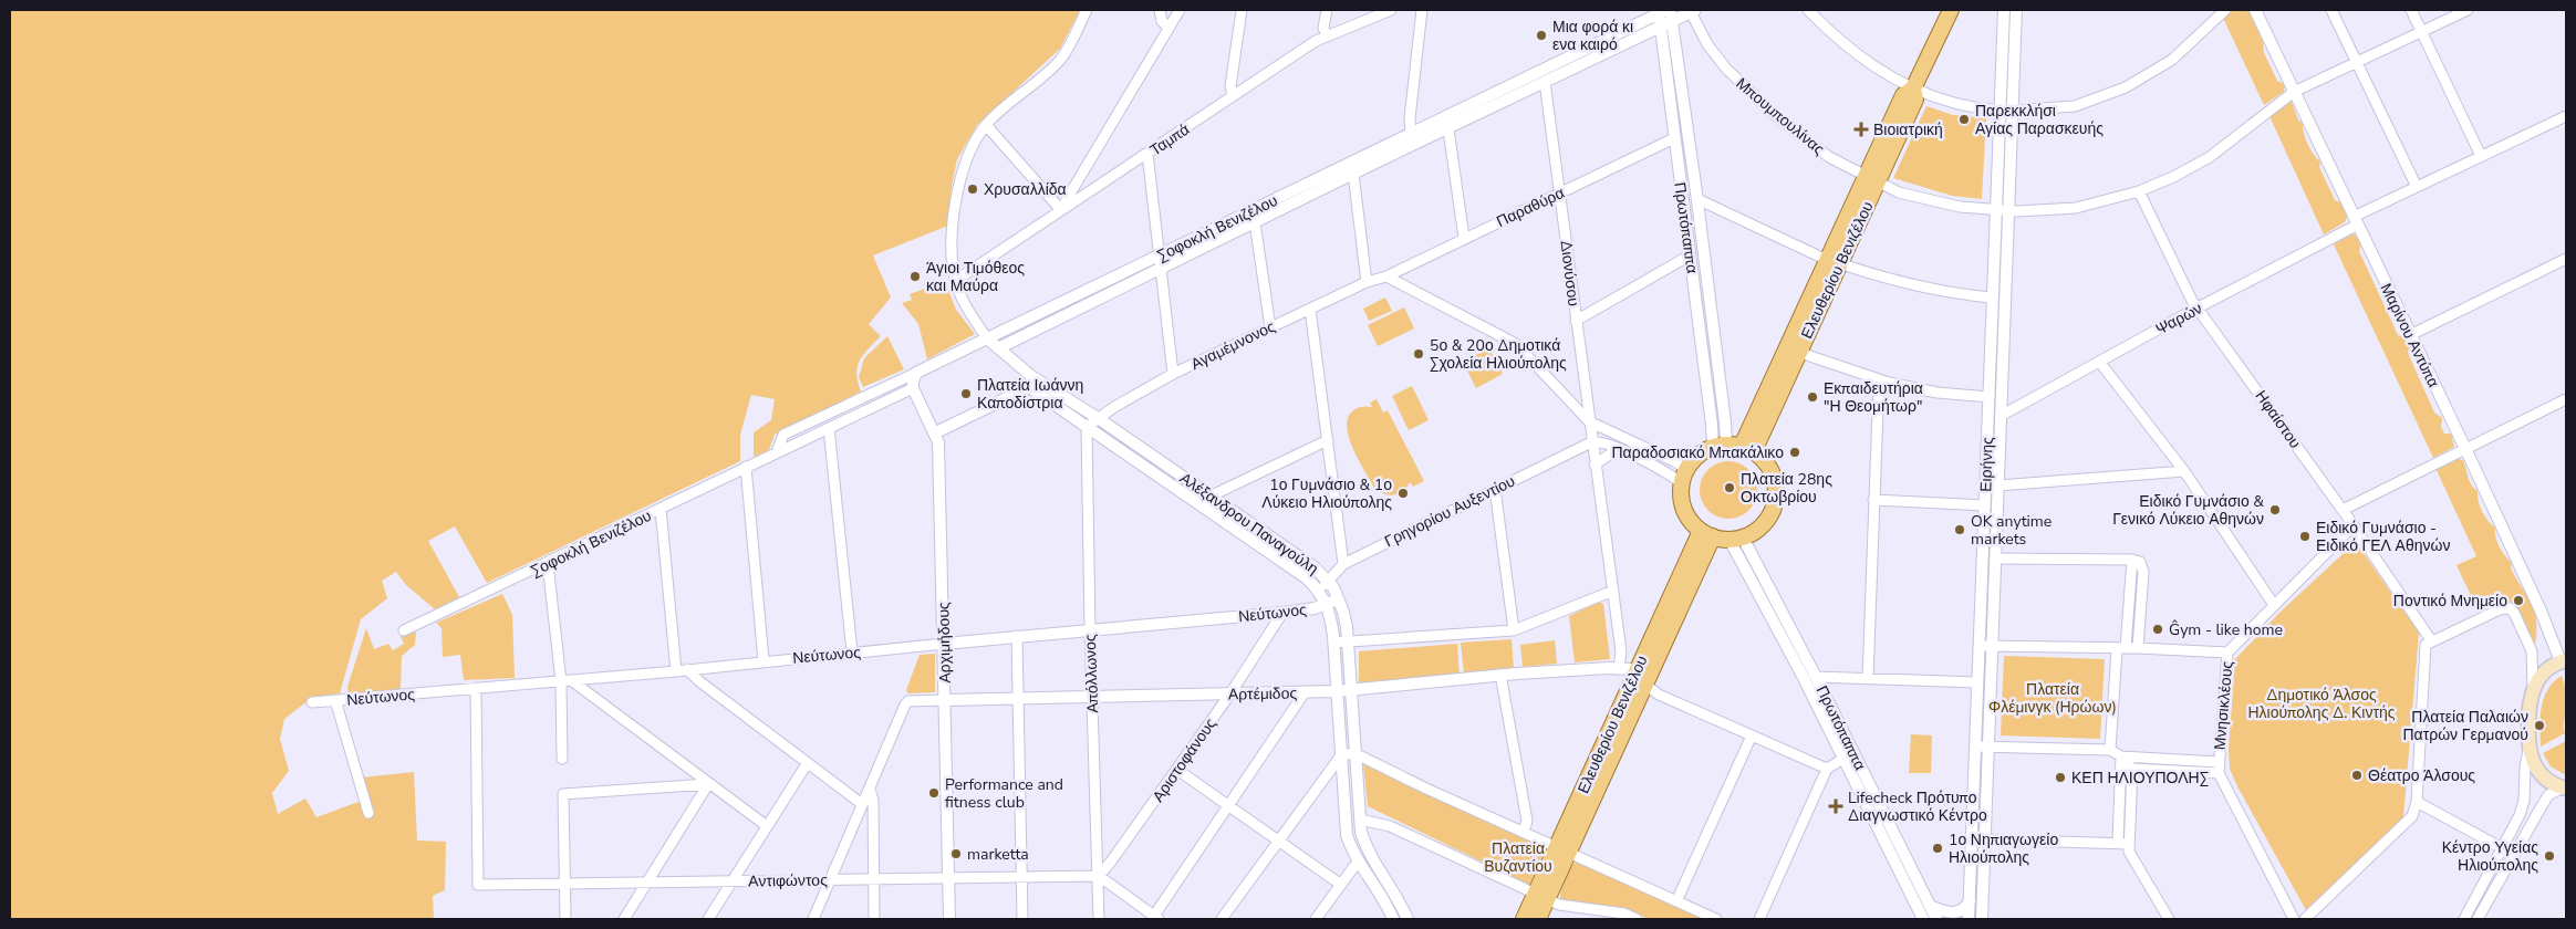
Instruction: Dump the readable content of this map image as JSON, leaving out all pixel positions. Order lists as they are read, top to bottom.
{
  "streets": {
    "main road": ["Ελευθερίου Βενιζέλου"],
    "street": [
      "Μπουμπουλίνας",
      "Ταμπά",
      "Παραθύρα",
      "Σοφοκλή Βενιζέλου",
      "Πρωτόπαππα",
      "Διονύσου",
      "Ψαρών",
      "Μαρίνου Αντύπα",
      "Αγαμέμνονος",
      "Ηφαίστου",
      "Ειρήνης",
      "Γρηγορίου Αυξεντίου",
      "Αλέξανδρου Παναγούλη",
      "Νεύτωνος",
      "Αρχιμήδους",
      "Απόλλωνος",
      "Αρτέμιδος",
      "Μνησικλέους",
      "Αριστοφάνους",
      "Αντιφώντος"
    ]
  },
  "crossings": [
    ["Μπουμπουλίνας", "Σοφοκλή Βενιζέλου"],
    ["Μπουμπουλίνας", "Ελευθερίου Βενιζέλου"],
    ["Μπουμπουλίνας", "Μαρίνου Αντύπα"],
    ["Μπουμπουλίνας", "Ηφαίστου"],
    ["Μπουμπουλίνας", "Ειρήνης"],
    ["Παραθύρα", "Πρωτόπαππα"],
    ["Παραθύρα", "Διονύσου"],
    ["Παραθύρα", "Αγαμέμνονος"],
    ["Σοφοκλή Βενιζέλου", "Πρωτόπαππα"],
    ["Σοφοκλή Βενιζέλου", "Διονύσου"],
    ["Σοφοκλή Βενιζέλου", "Αλέξανδρου Παναγούλη"],
    ["Σοφοκλή Βενιζέλου", "Αρχιμήδους"],
    ["Πρωτόπαππα", "Ελευθερίου Βενιζέλου"],
    ["Διονύσου", "Γρηγορίου Αυξεντίου"],
    ["Διονύσου", "Αρτέμιδος"],
    ["Ψαρών", "Μαρίνου Αντύπα"],
    ["Ψαρών", "Ηφαίστου"],
    ["Ψαρών", "Ειρήνης"],
    ["Αγαμέμνονος", "Αλέξανδρου Παναγούλη"],
    ["Αγαμέμνονος", "Απόλλωνος"],
    ["Ηφαίστου", "Μνησικλέους"],
    ["Γρηγορίου Αυξεντίου", "Αλέξανδρου Παναγούλη"],
    ["Αλέξανδρου Παναγούλη", "Νεύτωνος"],
    ["Αλέξανδρου Παναγούλη", "Απόλλωνος"],
    ["Αλέξανδρου Παναγούλη", "Αρτέμιδος"],
    ["Νεύτωνος", "Αρχιμήδους"],
    ["Νεύτωνος", "Απόλλωνος"],
    ["Νεύτωνος", "Αριστοφάνους"],
    ["Νεύτωνος", "Αντιφώντος"],
    ["Αρχιμήδους", "Αρτέμιδος"],
    ["Αρχιμήδους", "Αντιφώντος"],
    ["Απόλλωνος", "Αρτέμιδος"],
    ["Απόλλωνος", "Αριστοφάνους"],
    ["Απόλλωνος", "Αντιφώντος"],
    ["Αρτέμιδος", "Αριστοφάνους"],
    ["Αριστοφάνους", "Αντιφώντος"]
  ],
  "parks": ["Πλατεία Φλέμινγκ (Ηρώων)", "Δημοτικό Άλσος Ηλιούπολης Δ. Κιντής", "Πλατεία Βυζαντίου"],
  "places": {
    "other": [
      "Μια φορά κι ενα καιρό",
      "Παρεκκλήσι Αγίας Παρασκευής",
      "Χρυσαλλίδα",
      "Άγιοι Τιμόθεος και Μαύρα",
      "5ο & 20ο Δημοτικά Σχολεία Ηλιούπολης",
      "Πλατεία Ιωάννη Καποδίστρια",
      "Εκπαιδευτήρια \"Η Θεομήτωρ\"",
      "Παραδοσιακό Μπακάλικο",
      "Πλατεία 28ης Οκτωβρίου",
      "1ο Γυμνάσιο & 1ο Λύκειο Ηλιούπολης",
      "Ειδικό Γυμνάσιο & Γενικό Λύκειο Αθηνών",
      "OK anytime markets",
      "Ειδικό Γυμνάσιο - Ειδικό ΓΕΛ Αθηνών",
      "Ποντικό Μνημείο",
      "Ĝym - like home",
      "Πλατεία Παλαιών Πατρών Γερμανού",
      "Θέατρο Άλσους",
      "ΚΕΠ ΗΛΙΟΥΠΟΛΗΣ",
      "Performance and fitness club",
      "1ο Νηπιαγωγείο Ηλιούπολης",
      "marketta",
      "Κέντρο Υγείας Ηλιούπολης"
    ],
    "health": ["Βιοιατρική", "Lifecheck Πρότυπο Διαγνωστικό Κέντρο"]
  }
}
